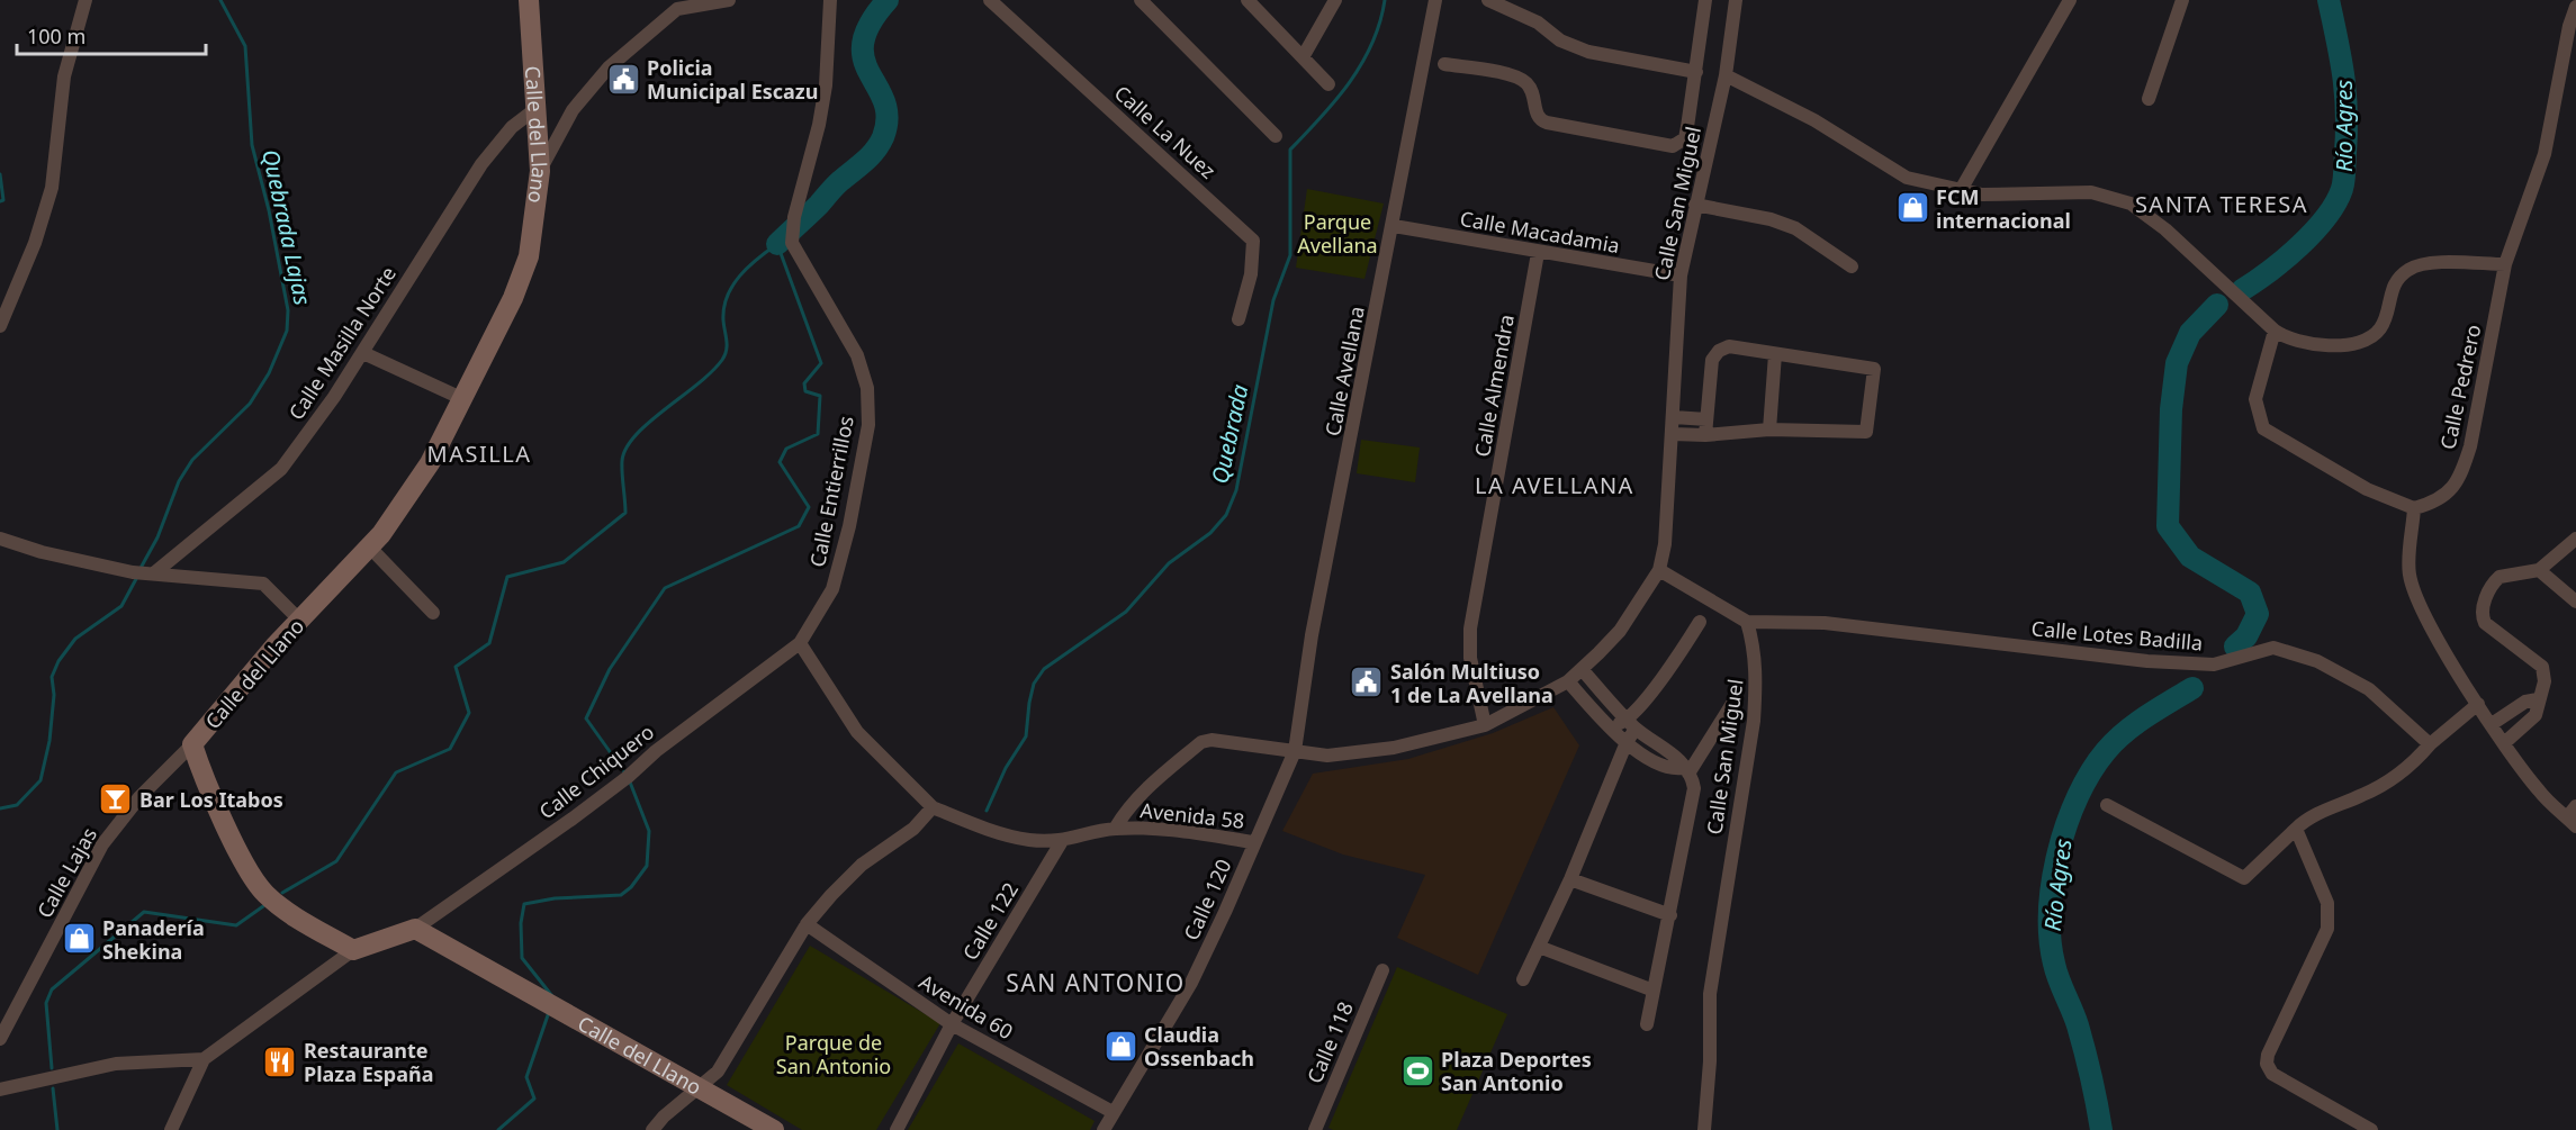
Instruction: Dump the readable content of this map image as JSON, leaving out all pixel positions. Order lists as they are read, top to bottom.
{
  "streets": {
    "main road": ["Calle del Llano"],
    "street": [
      "Calle La Nuez",
      "Calle San Miguel",
      "Calle Macadamia",
      "Calle Masilla Norte",
      "Calle Avellana",
      "Calle Almendra",
      "Calle Pedrero",
      "Calle Entierrillos",
      "Calle Lotes Badilla",
      "Calle Chiquero",
      "Avenida 58",
      "Calle Lajas",
      "Calle 120",
      "Calle 122",
      "Avenida 60",
      "Calle 118"
    ]
  },
  "crossings": [
    ["Calle del Llano", "Calle Masilla Norte"],
    ["Calle del Llano", "Calle Chiquero"],
    ["Calle del Llano", "Calle Lajas"],
    ["Calle San Miguel", "Calle Macadamia"],
    ["Calle San Miguel", "Calle Lotes Badilla"],
    ["Calle Macadamia", "Calle Avellana"],
    ["Calle Macadamia", "Calle Almendra"],
    ["Calle Avellana", "Calle 120"],
    ["Calle Entierrillos", "Calle Chiquero"],
    ["Avenida 58", "Calle 120"],
    ["Avenida 58", "Calle 122"],
    ["Calle 120", "Avenida 60"],
    ["Calle 122", "Avenida 60"]
  ],
  "districts": [
    "SANTA TERESA",
    "MASILLA",
    "LA AVELLANA",
    "SAN ANTONIO"
  ],
  "water": ["Río Agres", "Quebrada Lajas", "Quebrada"],
  "parks": ["Parque Avellana", "Parque de San Antonio"],
  "places": {
    "public building": ["Policia Municipal Escazu", "Salón Multiuso 1 de La Avellana"],
    "shop": ["FCM internacional", "Panadería Shekina", "Claudia Ossenbach"],
    "bar": ["Bar Los Itabos"],
    "restaurant": ["Restaurante Plaza España"],
    "sports": ["Plaza Deportes San Antonio"]
  },
  "scale_bar": "100 m"
}
